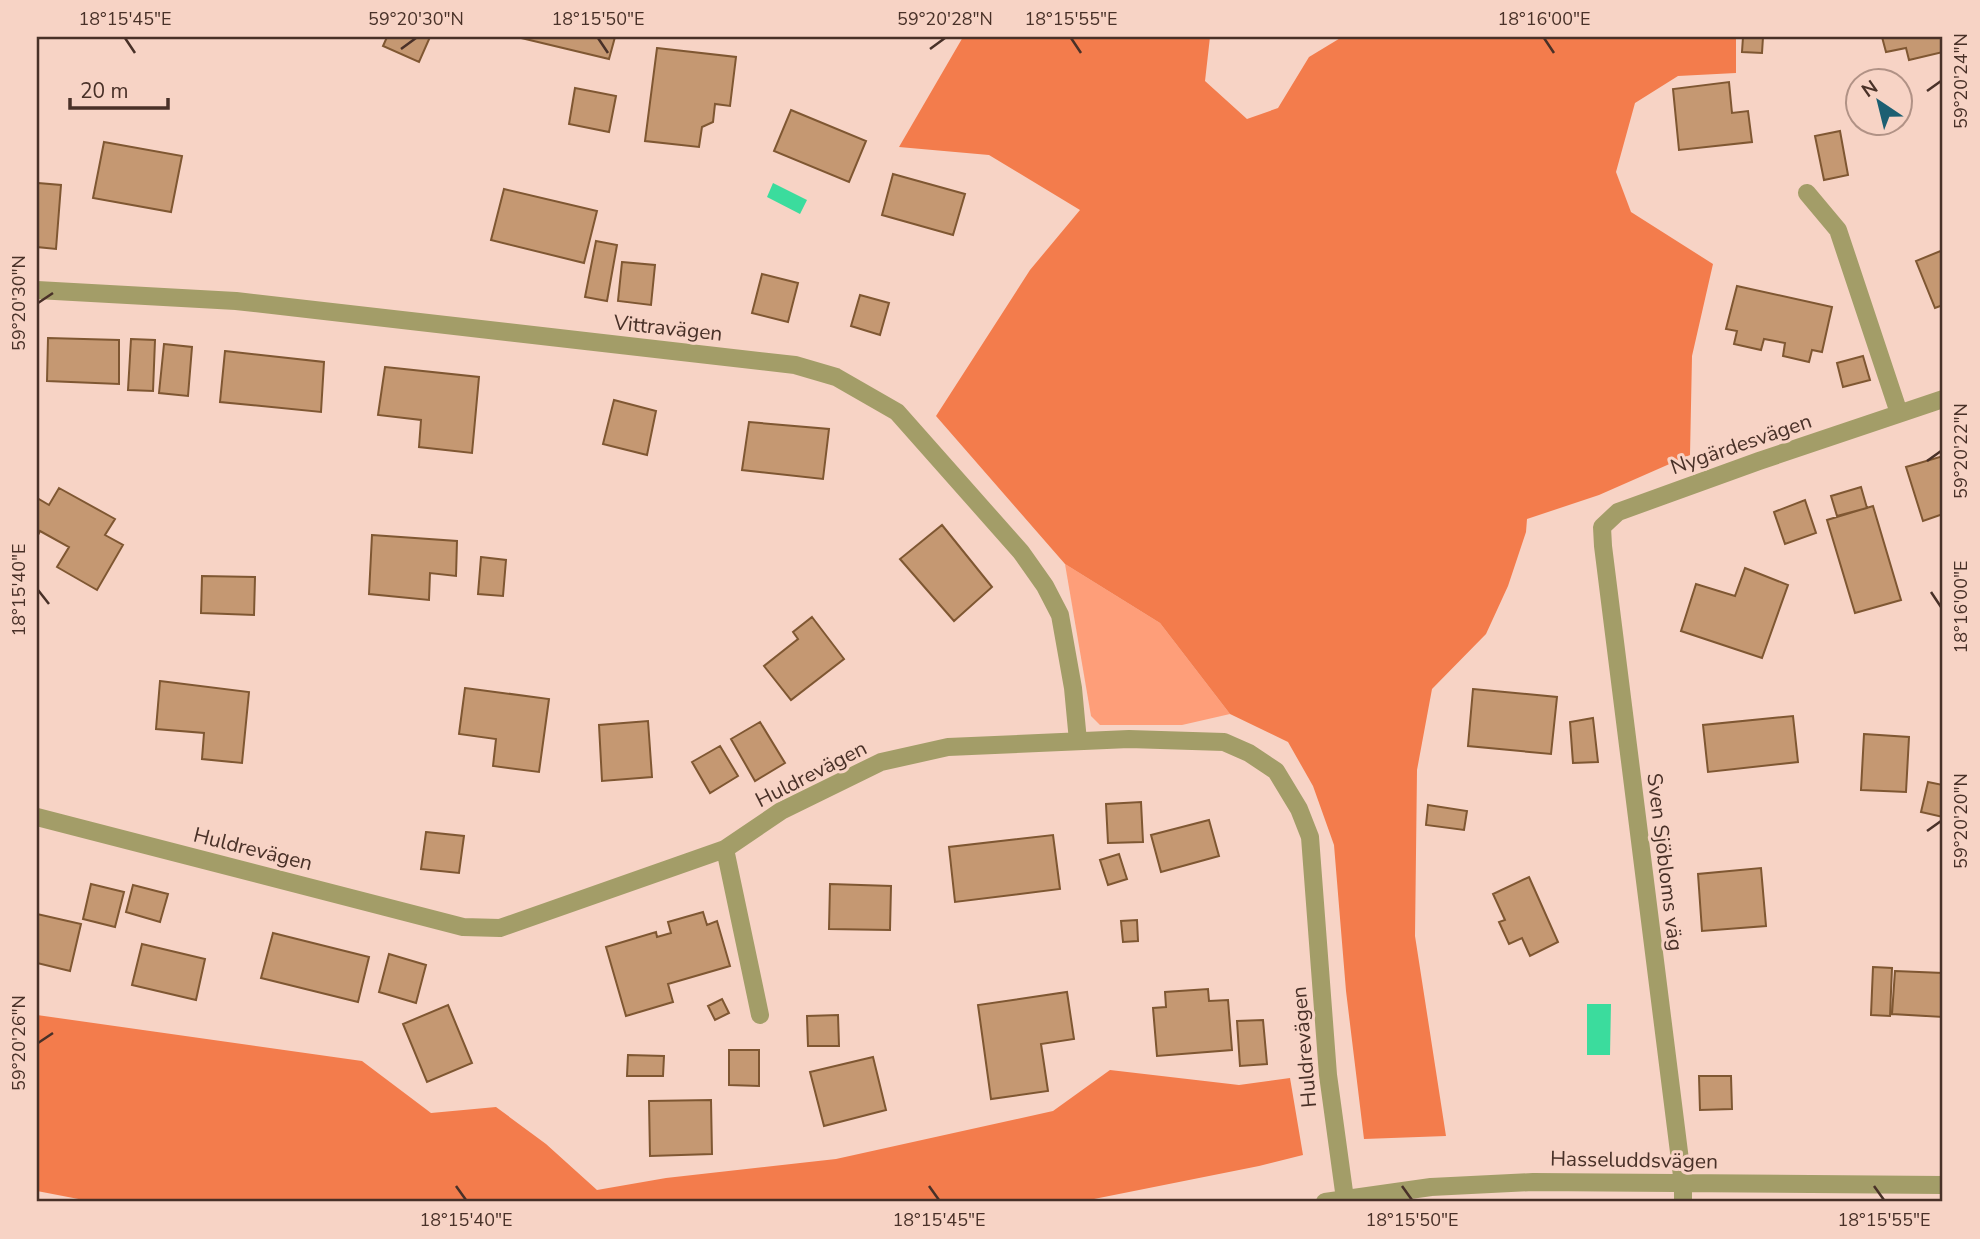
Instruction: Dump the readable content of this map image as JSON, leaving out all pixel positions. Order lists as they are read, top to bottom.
{
  "streets": {
    "street": [
      "Vittravägen",
      "Nygärdesvägen",
      "Huldrevägen",
      "Sven Sjöbloms väg",
      "Hasseluddsvägen"
    ]
  },
  "crossings": [
    ["Vittravägen", "Huldrevägen"],
    ["Nygärdesvägen", "Sven Sjöbloms väg"],
    ["Huldrevägen", "Hasseluddsvägen"],
    ["Sven Sjöbloms väg", "Hasseluddsvägen"]
  ],
  "scale_bar": "20 m",
  "north": "top left",
  "coordinates": [
    "18°15'45\"E",
    "59°20'30\"N",
    "18°15'50\"E",
    "59°20'28\"N",
    "18°15'55\"E",
    "18°16'00\"E",
    "59°20'24\"N",
    "59°20'22\"N",
    "18°15'40\"E",
    "59°20'20\"N",
    "59°20'26\"N"
  ]
}
